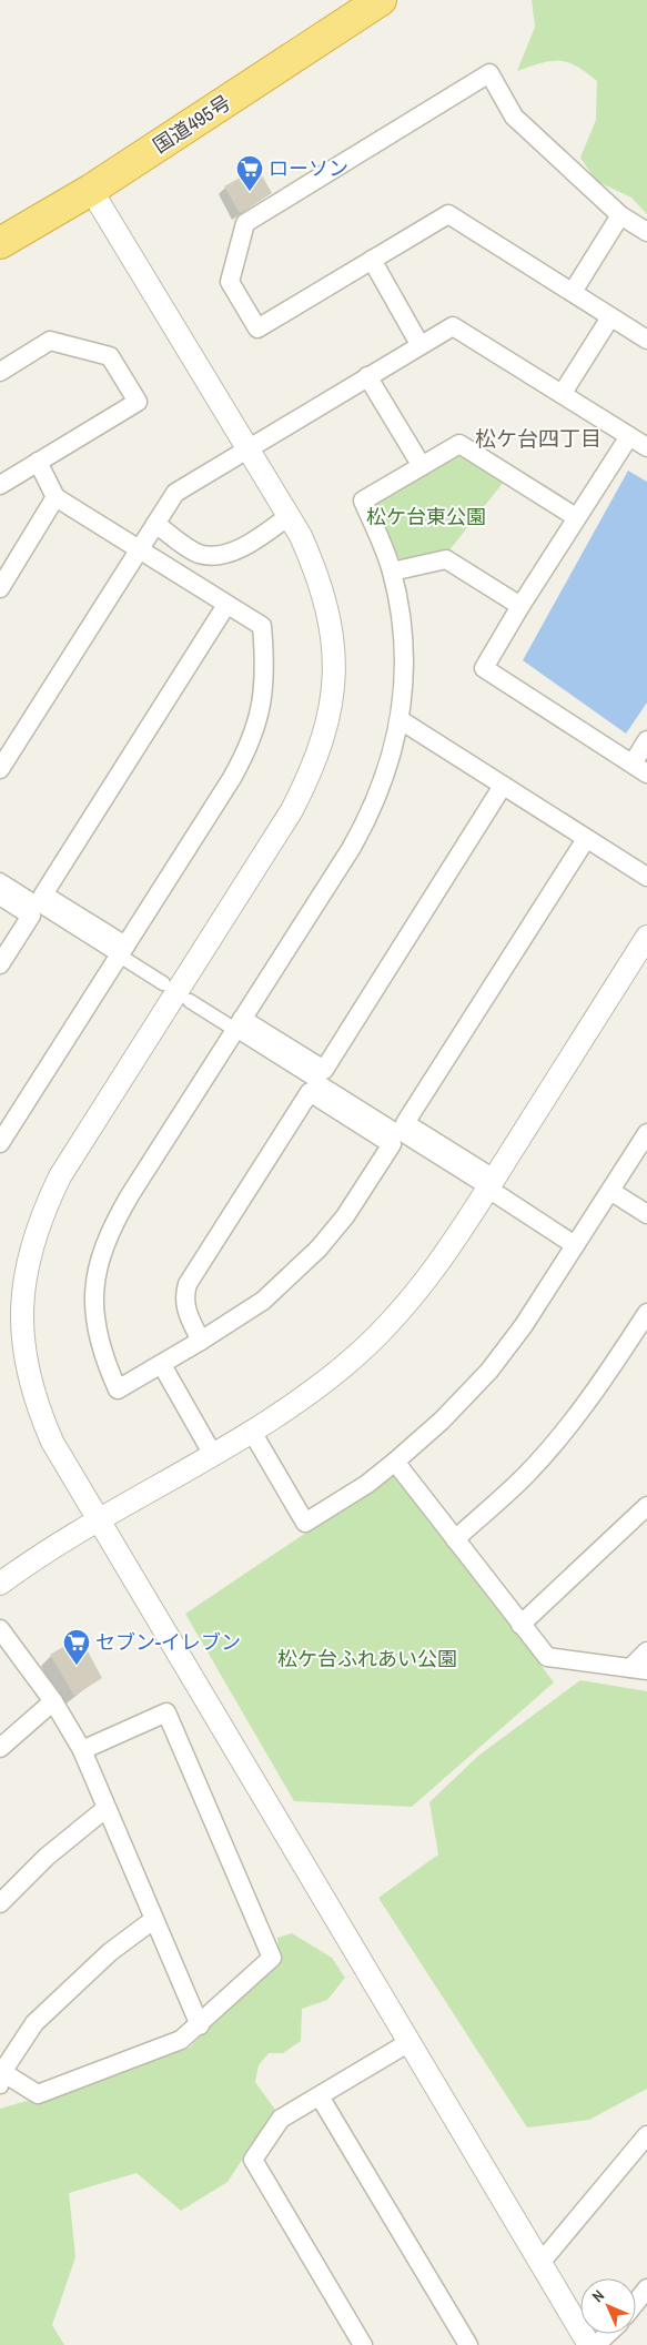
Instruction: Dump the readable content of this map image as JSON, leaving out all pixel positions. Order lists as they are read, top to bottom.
{
  "streets": {
    "highway": ["国道495号"]
  },
  "districts": ["松ケ台四丁目"],
  "parks": ["松ケ台東公園", "松ケ台ふれあい公園"],
  "places": {
    "supermarket": ["ローソン", "セブン-イレブン"]
  },
  "north": "top left"
}
